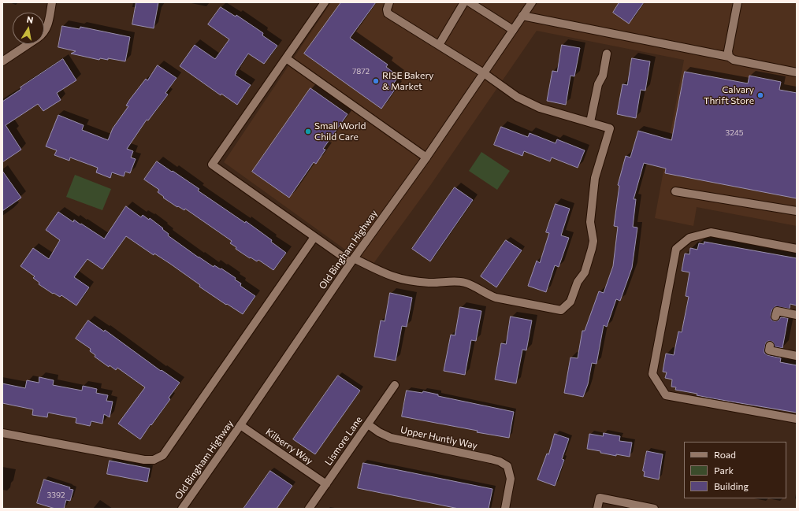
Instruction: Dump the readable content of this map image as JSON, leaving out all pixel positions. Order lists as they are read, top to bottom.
{
  "streets": {
    "street": [
      "Old Bingham Highway",
      "Upper Huntly Way",
      "Lismore Lane",
      "Kilberry Way"
    ]
  },
  "crossings": [
    ["Old Bingham Highway", "Kilberry Way"],
    ["Upper Huntly Way", "Lismore Lane"],
    ["Lismore Lane", "Kilberry Way"]
  ],
  "places": ["RISE Bakery & Market", "Calvary Thrift Store", "Small World Child Care"],
  "house_numbers": ["7872", "3245", "3392"],
  "legend": ["Road", "Park", "Building"],
  "north": "top"
}
